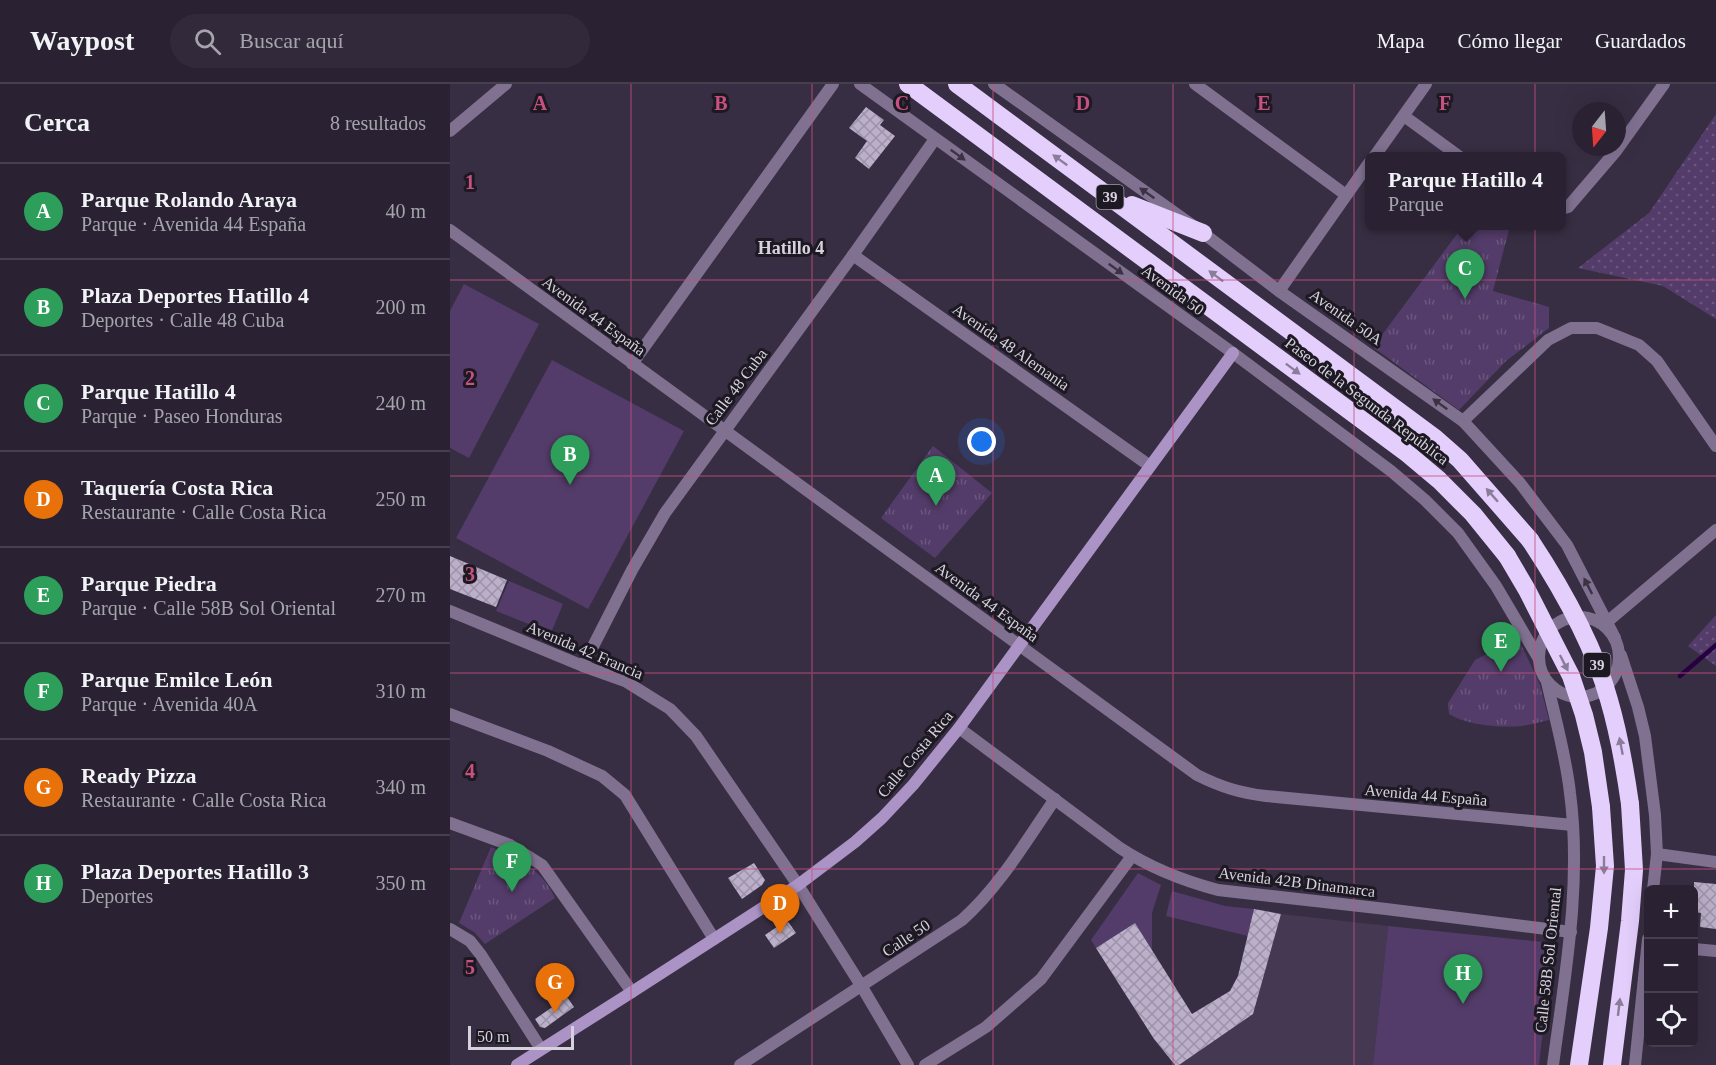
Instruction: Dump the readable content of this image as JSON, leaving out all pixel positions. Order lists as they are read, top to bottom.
{
  "streets": {
    "highway": ["39", "Paseo de la Segunda República"],
    "main road": ["Calle Costa Rica"],
    "street": [
      "Avenida 50",
      "Avenida 44 España",
      "Avenida 50A",
      "Avenida 48 Alemania",
      "Calle 48 Cuba",
      "Avenida 42 Francia",
      "Avenida 42B Dinamarca",
      "Calle 50",
      "Calle 58B Sol Oriental"
    ]
  },
  "crossings": [
    ["Avenida 50", "Avenida 50A"],
    ["Avenida 50", "Calle 48 Cuba"],
    ["Avenida 50", "Calle Costa Rica"],
    ["Avenida 50", "Calle 58B Sol Oriental"],
    ["Avenida 44 España", "Calle 48 Cuba"],
    ["Avenida 44 España", "Calle Costa Rica"],
    ["Avenida 44 España", "Calle 58B Sol Oriental"],
    ["Avenida 50A", "Calle 58B Sol Oriental"],
    ["Avenida 48 Alemania", "Calle 48 Cuba"],
    ["Avenida 48 Alemania", "Calle Costa Rica"],
    ["Calle 48 Cuba", "Avenida 42 Francia"],
    ["Avenida 42 Francia", "Calle Costa Rica"],
    ["Avenida 42 Francia", "Calle 50"],
    ["Calle Costa Rica", "Avenida 42B Dinamarca"],
    ["Avenida 42B Dinamarca", "Calle 50"],
    ["Avenida 42B Dinamarca", "Calle 58B Sol Oriental"]
  ],
  "one_way": ["Avenida 50", "Avenida 50A"],
  "districts": ["Hatillo 4"],
  "scale_bar": "50 m",
  "north": "bottom",
  "page": {
    "header": "Waypost",
    "search": "Buscar aquí",
    "nav": ["Mapa", "Cómo llegar", "Guardados"],
    "heading": ["Cerca", "8 resultados"],
    "popup": ["Parque Hatillo 4", "Parque"],
    "list": [
      {
        "mark": "A",
        "name": "Parque Rolando Araya",
        "note": "Parque · Avenida 44 España",
        "value": "40 m"
      },
      {
        "mark": "B",
        "name": "Plaza Deportes Hatillo 4",
        "note": "Deportes · Calle 48 Cuba",
        "value": "200 m"
      },
      {
        "mark": "C",
        "name": "Parque Hatillo 4",
        "note": "Parque · Paseo Honduras",
        "value": "240 m"
      },
      {
        "mark": "D",
        "name": "Taquería Costa Rica",
        "note": "Restaurante · Calle Costa Rica",
        "value": "250 m"
      },
      {
        "mark": "E",
        "name": "Parque Piedra",
        "note": "Parque · Calle 58B Sol Oriental",
        "value": "270 m"
      },
      {
        "mark": "F",
        "name": "Parque Emilce León",
        "note": "Parque · Avenida 40A",
        "value": "310 m"
      },
      {
        "mark": "G",
        "name": "Ready Pizza",
        "note": "Restaurante · Calle Costa Rica",
        "value": "340 m"
      },
      {
        "mark": "H",
        "name": "Plaza Deportes Hatillo 3",
        "note": "Deportes",
        "value": "350 m"
      }
    ],
    "pins": [
      "C",
      "B",
      "A",
      "E",
      "F",
      "D",
      "H",
      "G"
    ],
    "map_buttons": ["+", "−"],
    "scale": "50 m"
  },
  "grid": {
    "columns": [
      "A",
      "B",
      "C",
      "D",
      "E",
      "F"
    ],
    "rows": [
      "1",
      "2",
      "3",
      "4",
      "5"
    ]
  }
}
